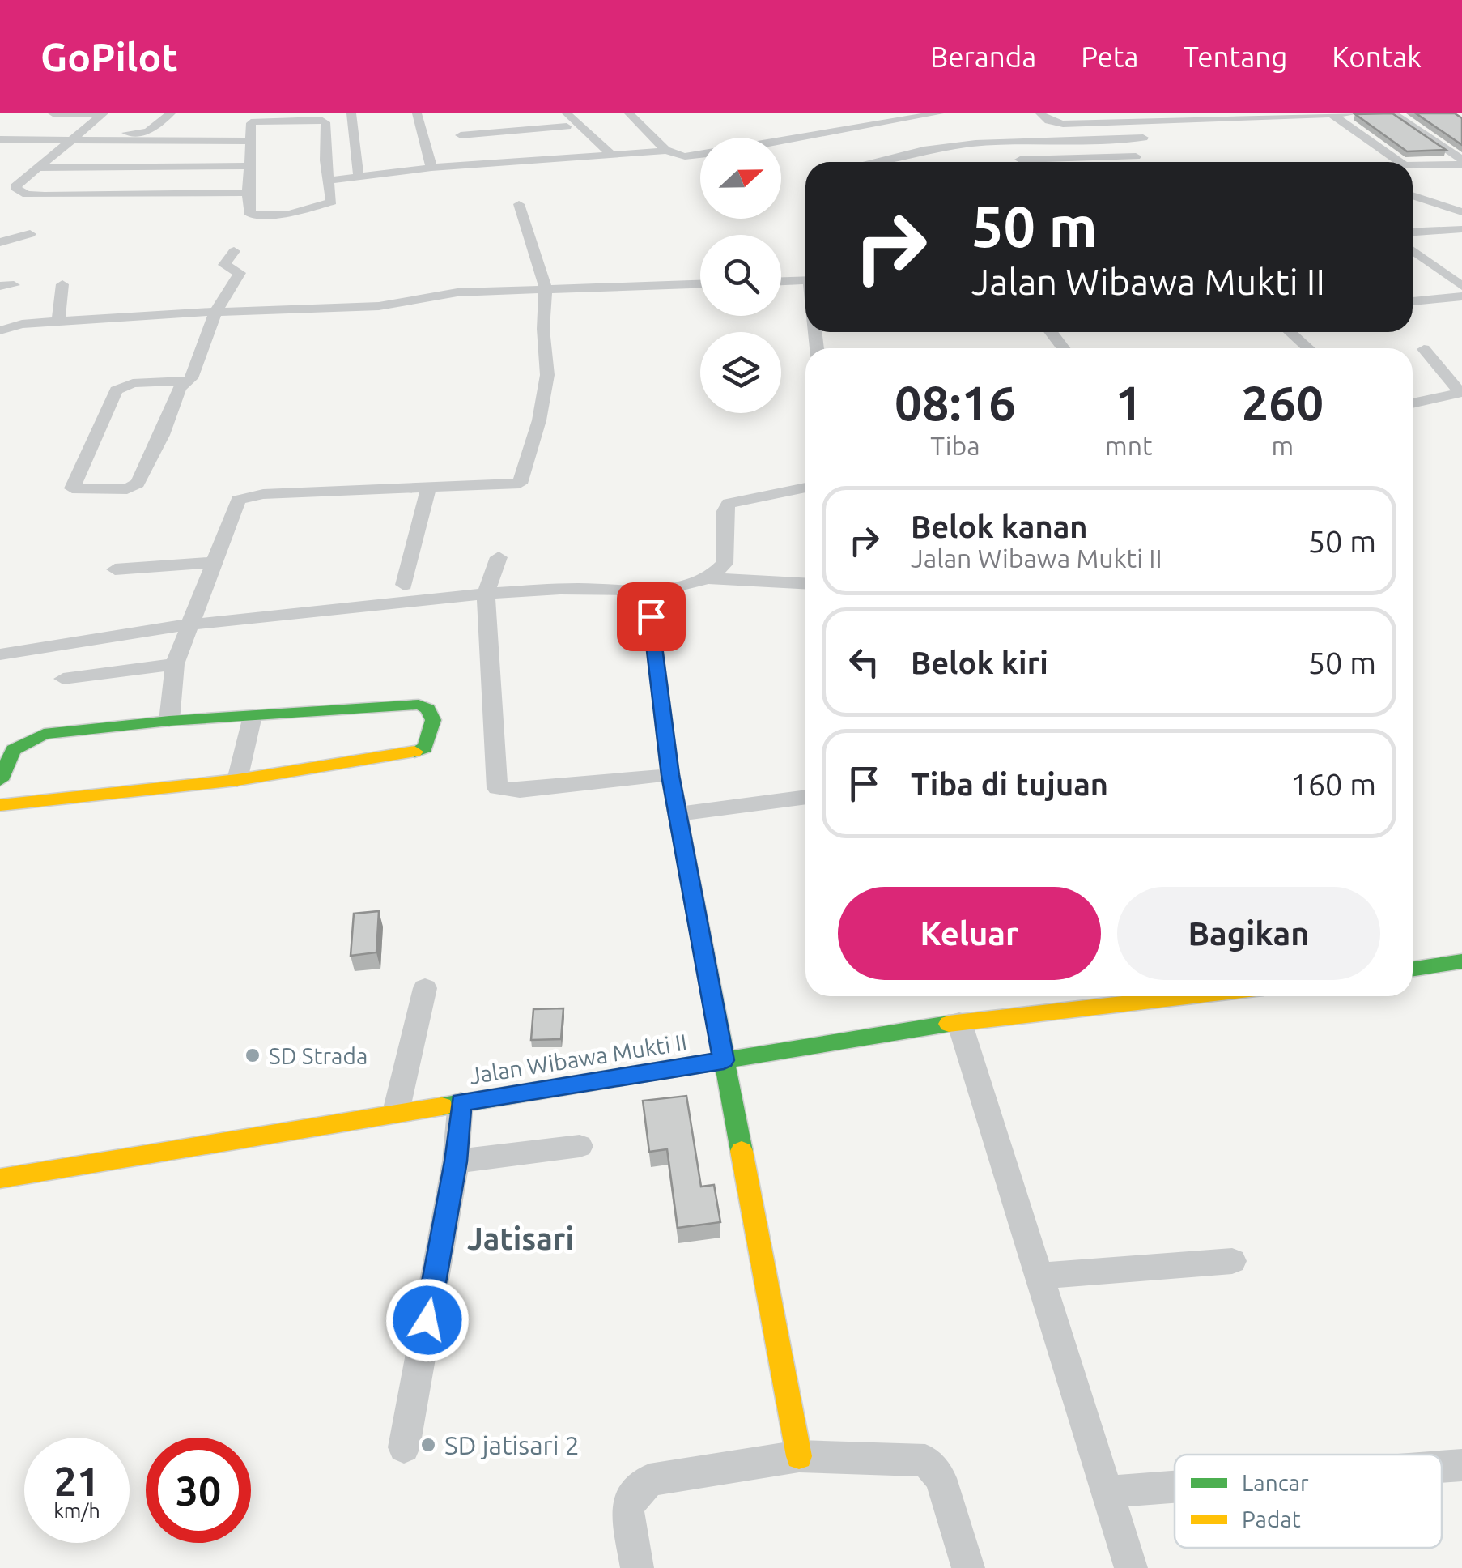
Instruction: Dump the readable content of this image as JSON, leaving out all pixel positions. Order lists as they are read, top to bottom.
{
  "streets": {
    "street": ["Jalan Wibawa Mukti II"]
  },
  "districts": ["Jatisari"],
  "places": ["SD Strada", "SD jatisari 2"],
  "legend": ["Lancar", "Padat"],
  "north": "right",
  "page": {
    "header": "GoPilot",
    "nav": [
      "Beranda",
      "Peta",
      "Tentang",
      "Kontak"
    ],
    "turn": ["50 m", "Jalan Wibawa Mukti II"],
    "eta": [
      "08:16",
      "Tiba",
      "1",
      "mnt",
      "260",
      "m"
    ],
    "list": [
      {
        "name": "Belok kanan",
        "note": "Jalan Wibawa Mukti II",
        "value": "50 m"
      },
      {
        "name": "Belok kiri",
        "value": "50 m"
      },
      {
        "name": "Tiba di tujuan",
        "value": "160 m"
      }
    ],
    "buttons": ["Keluar", "Bagikan"],
    "speed": "21 km/h",
    "limit": "30"
  }
}
